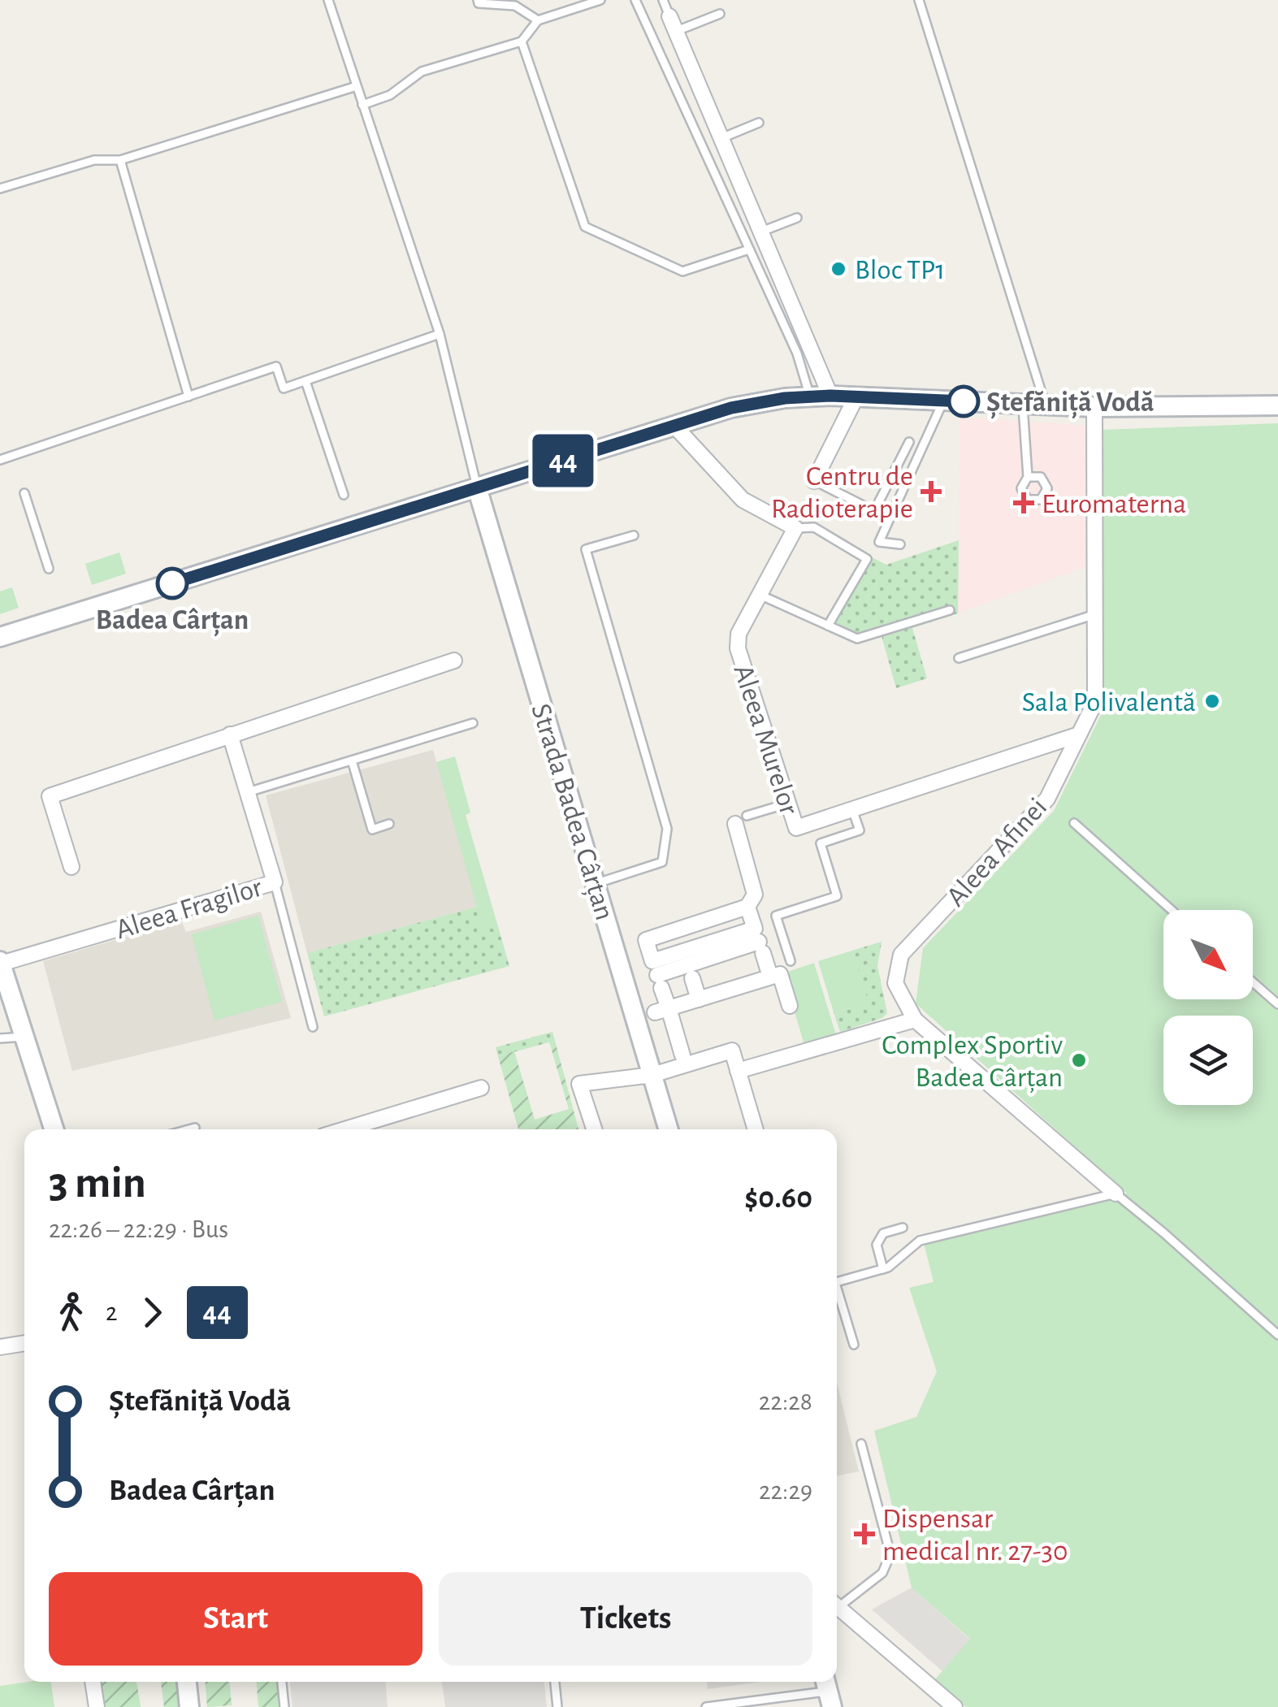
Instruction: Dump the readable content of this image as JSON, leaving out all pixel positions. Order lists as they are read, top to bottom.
{
  "streets": {
    "street": [
      "Aleea Murelor",
      "Strada Badea Cârțan",
      "Aleea Afinei",
      "Aleea Fragilor"
    ]
  },
  "crossings": [
    ["Aleea Murelor", "Aleea Afinei"]
  ],
  "places": {
    "other": [
      "Bloc TP1",
      "Ștefăniță Vodă",
      "Badea Cârțan",
      "Sala Polivalentă",
      "Complex Sportiv Badea Cârțan"
    ],
    "health": ["Centru de Radioterapie", "Euromaterna", "Dispensar medical nr. 27-30"]
  },
  "lines": ["bus line 44"],
  "north": "bottom right",
  "page": {
    "on_map": "44",
    "heading": ["3 min", "22:26 – 22:29 · Bus", "$0.60"],
    "legs": ["2", "44"],
    "list": [
      {
        "name": "Ștefăniță Vodă",
        "value": "22:28"
      },
      {
        "name": "Badea Cârțan",
        "value": "22:29"
      }
    ],
    "buttons": ["Start", "Tickets"]
  }
}
